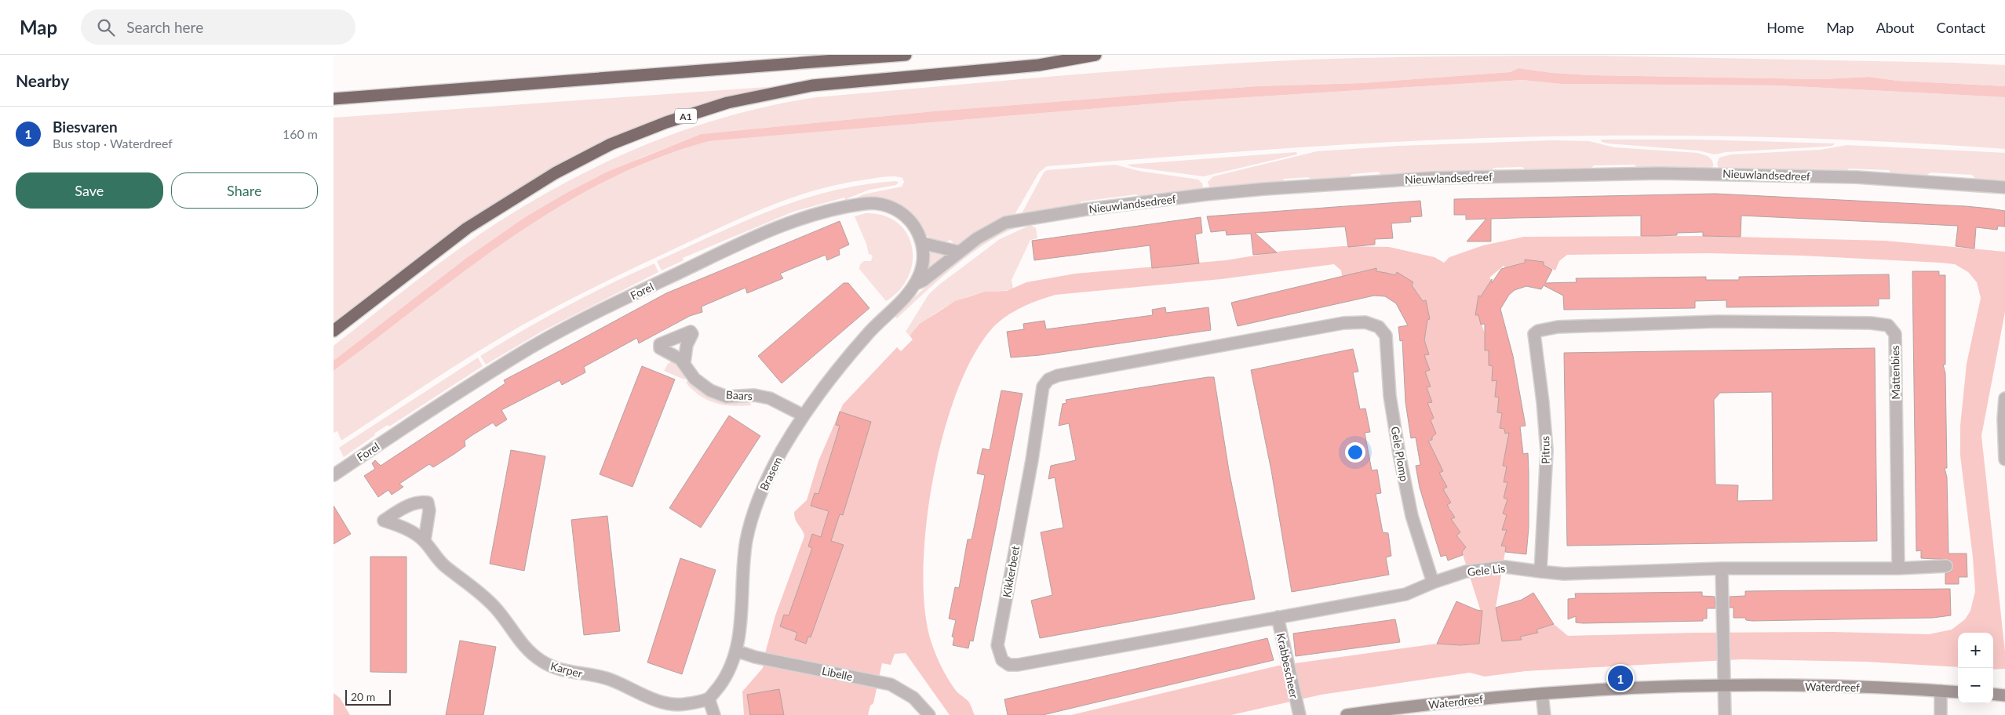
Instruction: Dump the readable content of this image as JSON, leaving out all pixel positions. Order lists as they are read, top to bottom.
{
  "streets": {
    "highway": ["A1"],
    "street": [
      "Nieuwlandsedreef",
      "Forel",
      "Mattenbies",
      "Baars",
      "Pitrus",
      "Gele Plomp",
      "Brasem",
      "Gele Lis",
      "Kikkerbeet",
      "Krabbescheer",
      "Karper",
      "Libelle",
      "Waterdreef"
    ]
  },
  "crossings": [
    ["Nieuwlandsedreef", "Forel"],
    ["Nieuwlandsedreef", "Brasem"],
    ["Forel", "Brasem"],
    ["Mattenbies", "Pitrus"],
    ["Baars", "Brasem"],
    ["Pitrus", "Gele Lis"],
    ["Gele Plomp", "Gele Lis"],
    ["Gele Plomp", "Kikkerbeet"],
    ["Brasem", "Karper"],
    ["Brasem", "Libelle"],
    ["Kikkerbeet", "Krabbescheer"]
  ],
  "scale_bar": "20 m",
  "page": {
    "header": "Map",
    "search": "Search here",
    "nav": [
      "Home",
      "Map",
      "About",
      "Contact"
    ],
    "heading": "Nearby",
    "list": [
      {
        "mark": "1",
        "name": "Biesvaren",
        "note": "Bus stop · Waterdreef",
        "value": "160 m"
      }
    ],
    "buttons": ["Save", "Share"],
    "map_buttons": ["+", "−"],
    "pins": "1",
    "scale": "20 m"
  }
}
